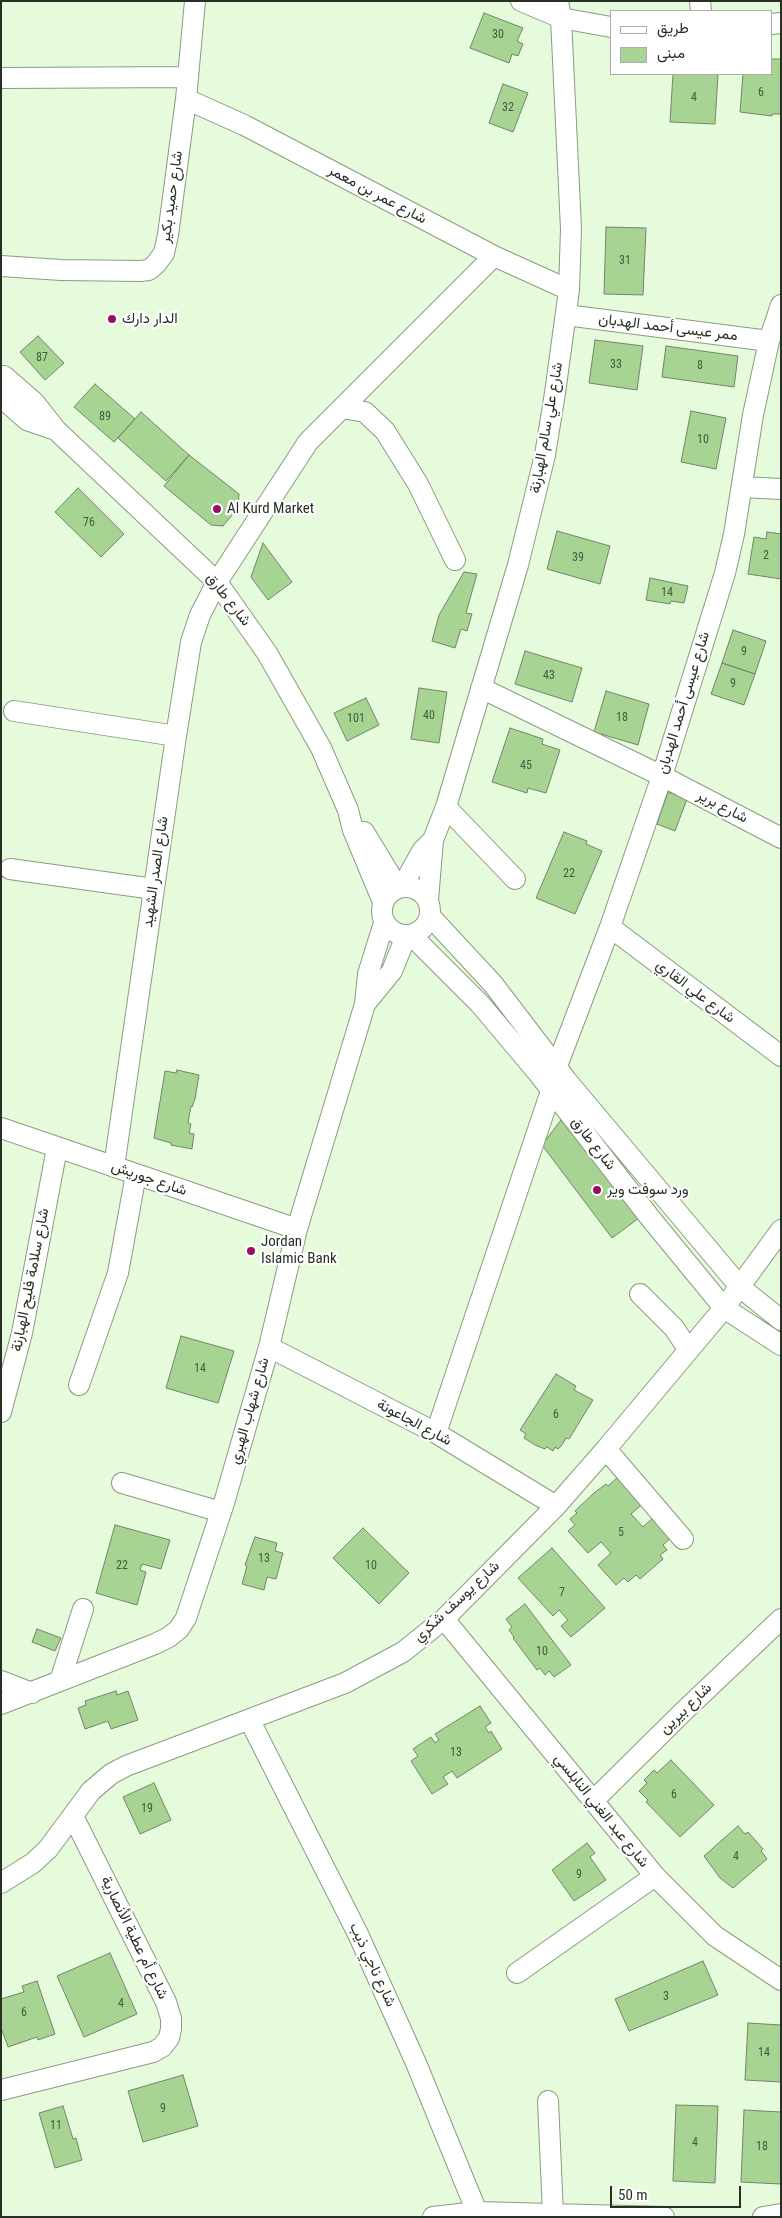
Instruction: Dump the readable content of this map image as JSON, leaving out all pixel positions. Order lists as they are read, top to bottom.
{
  "streets": {
    "street": [
      "شارع عمر بن معمر",
      "شارع حميد بكير",
      "ممر عيسى أحمد الهدبان",
      "شارع علي سالم الهبارنة",
      "شارع طارق",
      "شارع عيسى أحمد الهدبان",
      "شارع برير",
      "شارع الصدر الشهيد",
      "شارع علي القاري",
      "شارع جوريش",
      "شارع سلامة فليح الهبارنة",
      "شارع شهاب الهبري",
      "شارع الجاعونة",
      "شارع يوسف شكري",
      "شارع بيرين",
      "شارع عبد الغني النابلسي",
      "شارع أم عطية الأنصارية",
      "شارع ناجي ذيب"
    ]
  },
  "crossings": [
    ["شارع عمر بن معمر", "شارع حميد بكير"],
    ["شارع عمر بن معمر", "شارع علي سالم الهبارنة"],
    ["شارع عمر بن معمر", "شارع الصدر الشهيد"],
    ["ممر عيسى أحمد الهدبان", "شارع علي سالم الهبارنة"],
    ["ممر عيسى أحمد الهدبان", "شارع عيسى أحمد الهدبان"],
    ["شارع علي سالم الهبارنة", "شارع طارق"],
    ["شارع علي سالم الهبارنة", "شارع برير"],
    ["شارع علي سالم الهبارنة", "شارع شهاب الهبري"],
    ["شارع طارق", "شارع عيسى أحمد الهدبان"],
    ["شارع طارق", "شارع الصدر الشهيد"],
    ["شارع طارق", "شارع شهاب الهبري"],
    ["شارع طارق", "شارع يوسف شكري"],
    ["شارع عيسى أحمد الهدبان", "شارع برير"],
    ["شارع عيسى أحمد الهدبان", "شارع علي القاري"],
    ["شارع عيسى أحمد الهدبان", "شارع الجاعونة"],
    ["شارع الصدر الشهيد", "شارع جوريش"],
    ["شارع جوريش", "شارع سلامة فليح الهبارنة"],
    ["شارع جوريش", "شارع شهاب الهبري"],
    ["شارع شهاب الهبري", "شارع الجاعونة"],
    ["شارع الجاعونة", "شارع يوسف شكري"],
    ["شارع يوسف شكري", "شارع عبد الغني النابلسي"],
    ["شارع يوسف شكري", "شارع أم عطية الأنصارية"],
    ["شارع يوسف شكري", "شارع ناجي ذيب"],
    ["شارع بيرين", "شارع عبد الغني النابلسي"]
  ],
  "places": [
    "الدار دارك",
    "Al Kurd Market",
    "ورد سوفت وير",
    "Jordan Islamic Bank"
  ],
  "house_numbers": [
    "30",
    "6",
    "4",
    "32",
    "31",
    "87",
    "33",
    "8",
    "89",
    "10",
    "76",
    "2",
    "39",
    "14",
    "9",
    "43",
    "9",
    "40",
    "18",
    "101",
    "45",
    "22",
    "14",
    "6",
    "5",
    "13",
    "22",
    "10",
    "7",
    "10",
    "13",
    "6",
    "19",
    "4",
    "9",
    "3",
    "4",
    "6",
    "14",
    "9",
    "11",
    "4",
    "18"
  ],
  "legend": ["طريق", "مبنى"],
  "scale_bar": "50 m"
}
